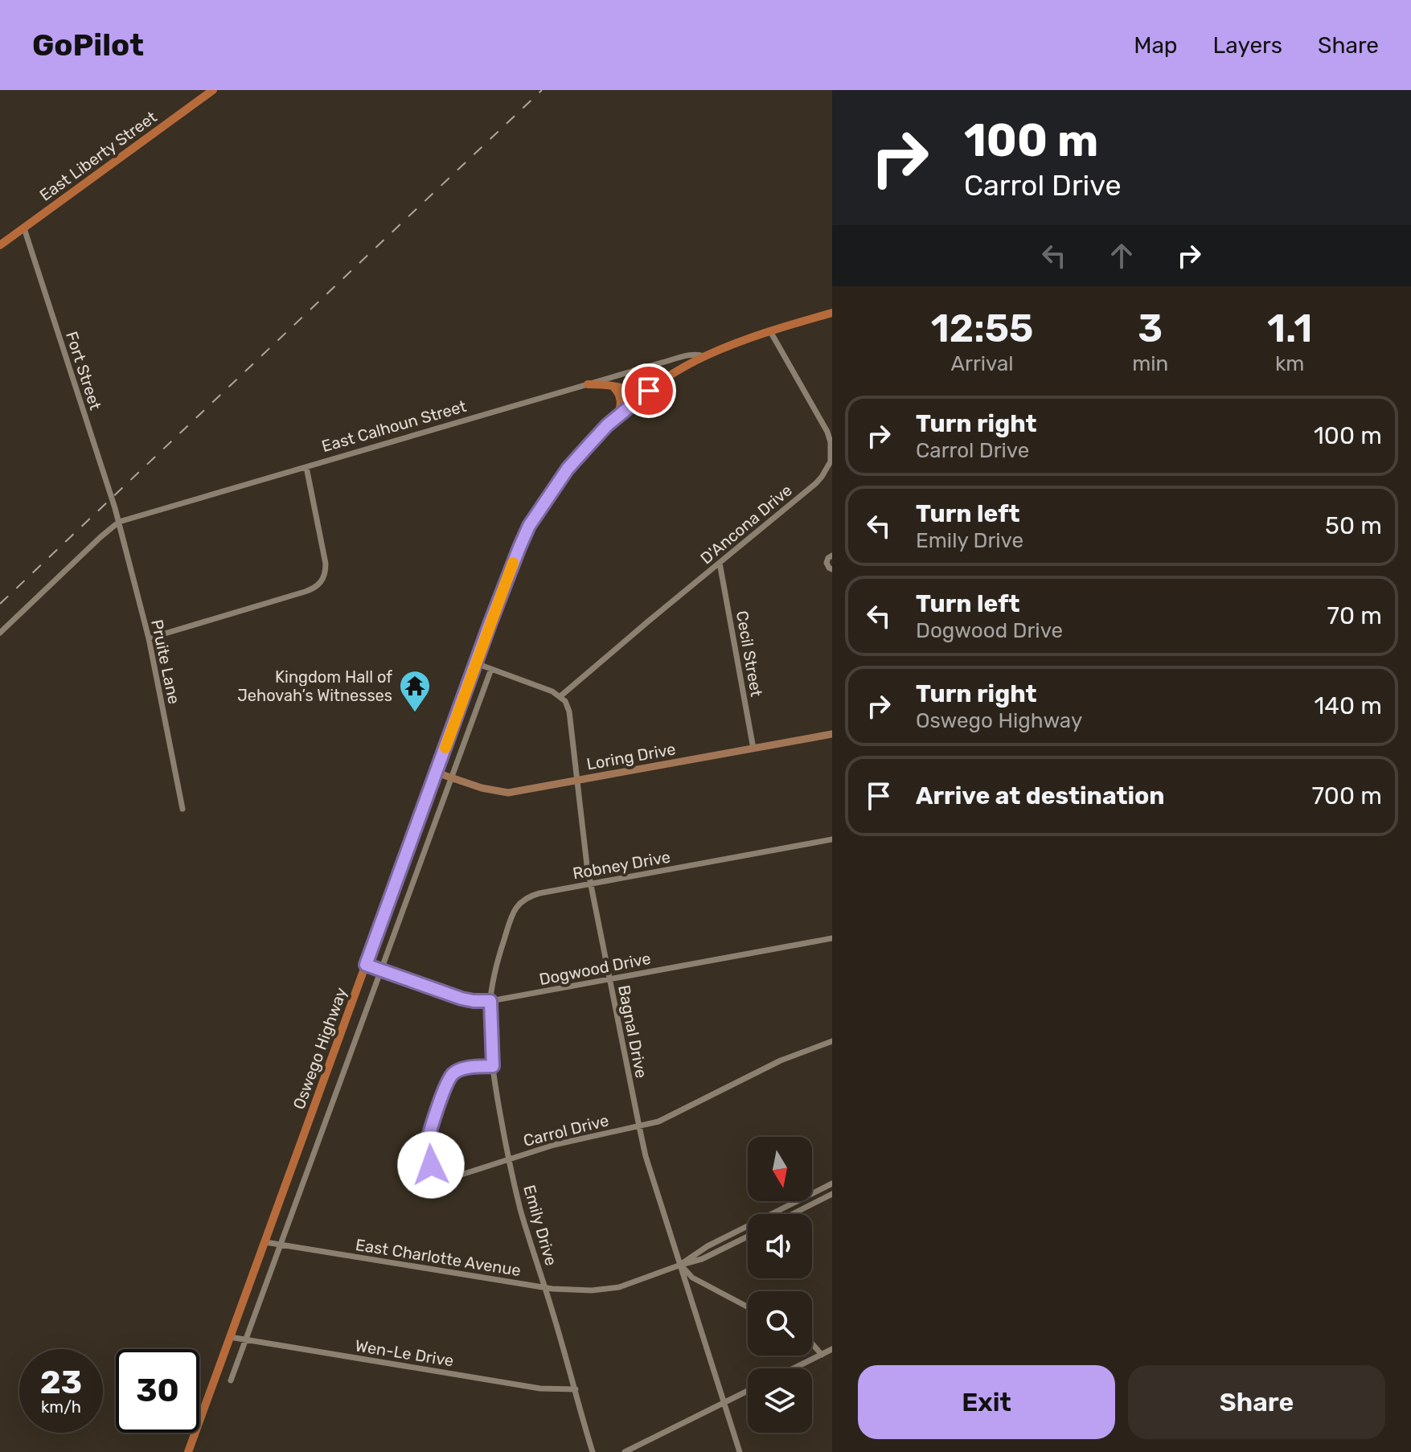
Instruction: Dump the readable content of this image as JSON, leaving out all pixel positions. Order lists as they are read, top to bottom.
{
  "streets": {
    "main road": ["East Liberty Street", "East Calhoun Street", "Oswego Highway"],
    "street": [
      "Fort Street",
      "D'Ancona Drive",
      "Cecil Street",
      "Pruite Lane",
      "Loring Drive",
      "Robney Drive",
      "Dogwood Drive",
      "Bagnal Drive",
      "Carrol Drive",
      "Emily Drive",
      "East Charlotte Avenue",
      "Wen-Le Drive"
    ]
  },
  "crossings": [
    ["East Liberty Street", "Fort Street"],
    ["Fort Street", "East Calhoun Street"],
    ["Fort Street", "Pruite Lane"],
    ["East Calhoun Street", "D'Ancona Drive"],
    ["East Calhoun Street", "Pruite Lane"],
    ["East Calhoun Street", "Oswego Highway"],
    ["D'Ancona Drive", "Cecil Street"],
    ["D'Ancona Drive", "Bagnal Drive"],
    ["Cecil Street", "Loring Drive"],
    ["Loring Drive", "Bagnal Drive"],
    ["Loring Drive", "Oswego Highway"],
    ["Robney Drive", "Dogwood Drive"],
    ["Robney Drive", "Bagnal Drive"],
    ["Robney Drive", "Emily Drive"],
    ["Dogwood Drive", "Bagnal Drive"],
    ["Dogwood Drive", "Oswego Highway"],
    ["Dogwood Drive", "Emily Drive"],
    ["Bagnal Drive", "Carrol Drive"],
    ["Bagnal Drive", "East Charlotte Avenue"],
    ["Oswego Highway", "East Charlotte Avenue"],
    ["Oswego Highway", "Wen-Le Drive"],
    ["Carrol Drive", "Emily Drive"],
    ["Emily Drive", "East Charlotte Avenue"],
    ["Emily Drive", "Wen-Le Drive"]
  ],
  "places": {
    "temple": ["Kingdom Hall of Jehovah’s Witnesses"]
  },
  "north": "bottom",
  "page": {
    "header": "GoPilot",
    "nav": ["Map", "Layers", "Share"],
    "turn": ["100 m", "Carrol Drive"],
    "eta": [
      "12:55",
      "Arrival",
      "3",
      "min",
      "1.1",
      "km"
    ],
    "list": [
      {
        "name": "Turn right",
        "note": "Carrol Drive",
        "value": "100 m"
      },
      {
        "name": "Turn left",
        "note": "Emily Drive",
        "value": "50 m"
      },
      {
        "name": "Turn left",
        "note": "Dogwood Drive",
        "value": "70 m"
      },
      {
        "name": "Turn right",
        "note": "Oswego Highway",
        "value": "140 m"
      },
      {
        "name": "Arrive at destination",
        "value": "700 m"
      }
    ],
    "speed": "23 km/h",
    "limit": "30",
    "buttons": ["Exit", "Share"]
  }
}
